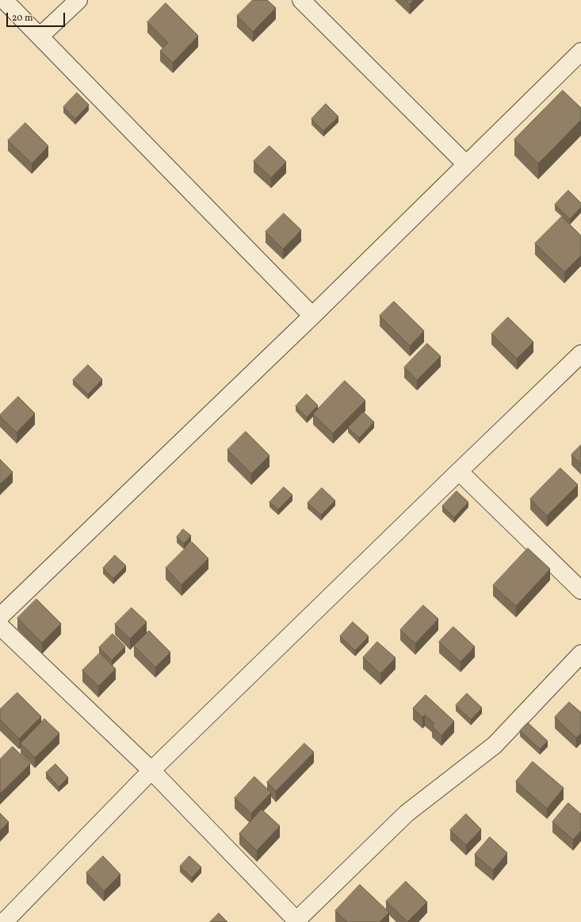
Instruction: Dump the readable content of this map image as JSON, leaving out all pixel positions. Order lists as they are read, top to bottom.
{
  "scale_bar": "20 m"
}
